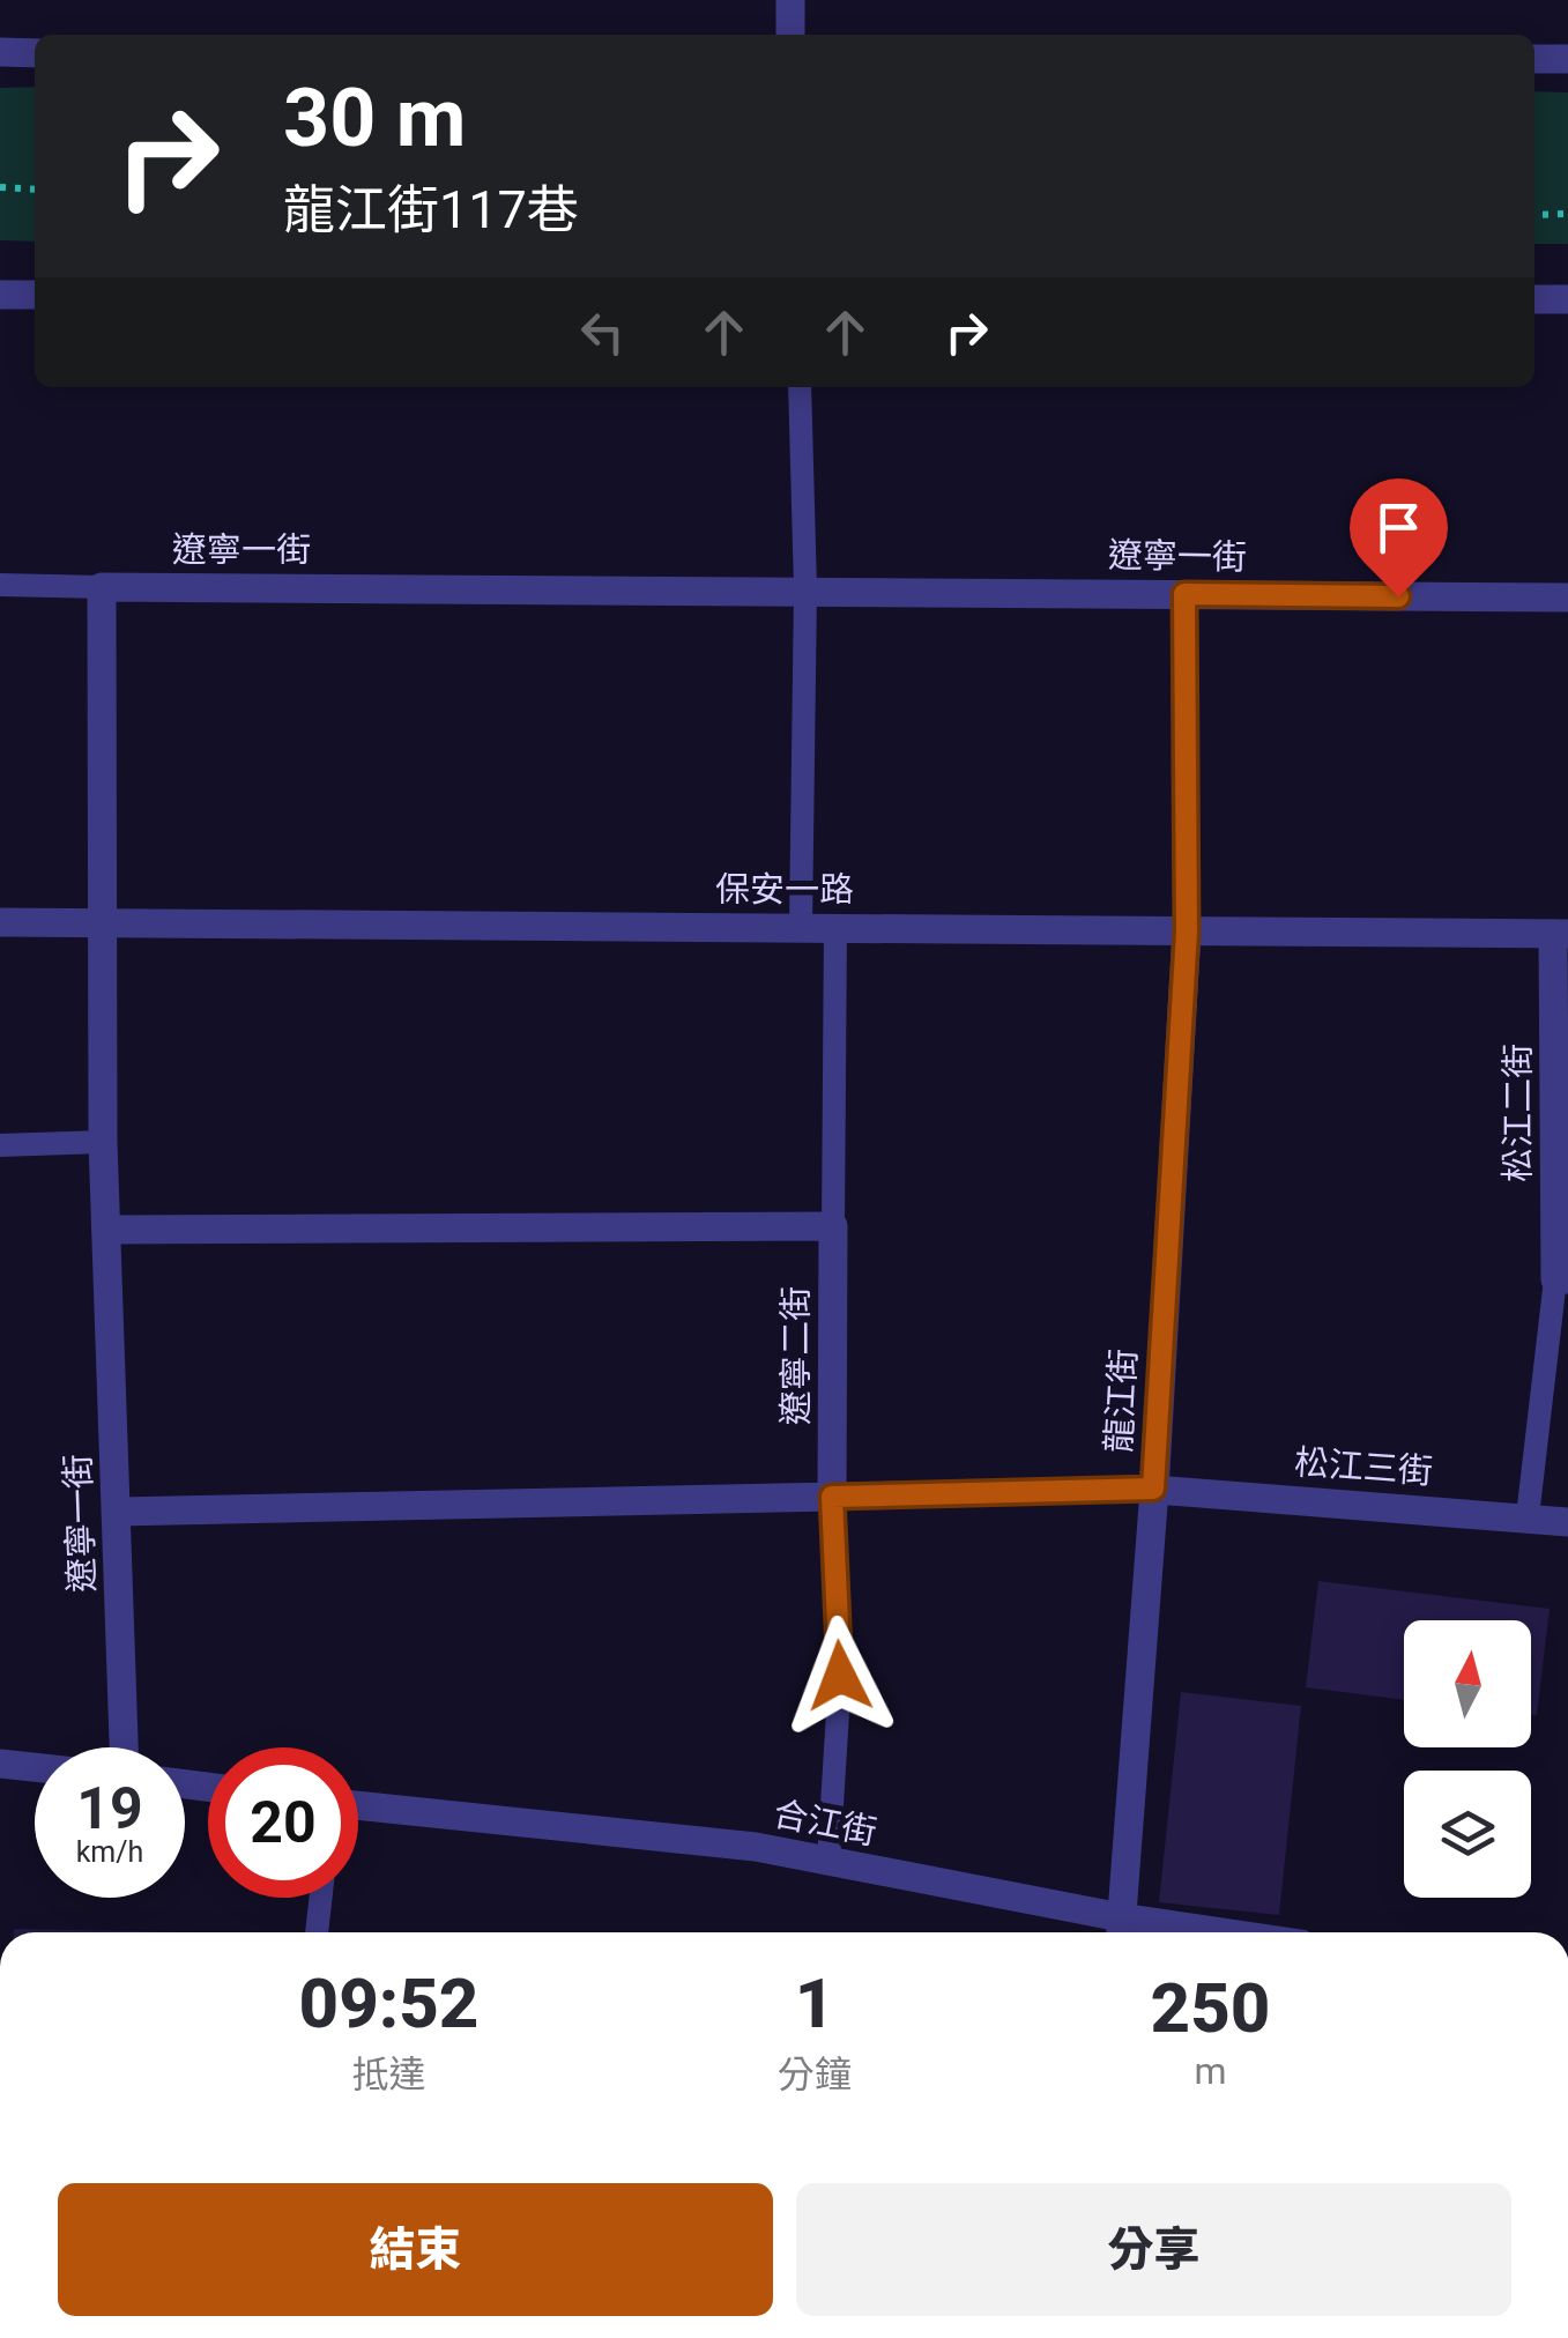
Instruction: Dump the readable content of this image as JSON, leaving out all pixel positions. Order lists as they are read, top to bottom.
{
  "streets": {
    "street": [
      "遼寧一街",
      "保安一路",
      "松江二街",
      "遼寧二街",
      "龍江街",
      "松江三街",
      "合江街"
    ]
  },
  "crossings": [
    ["遼寧一街", "保安一路"],
    ["保安一路", "松江二街"],
    ["保安一路", "龍江街"],
    ["龍江街", "松江三街"],
    ["龍江街", "合江街"]
  ],
  "north": "top",
  "page": {
    "turn": ["30 m", "龍江街117巷"],
    "speed": "19 km/h",
    "limit": "20",
    "eta": [
      "09:52",
      "抵達",
      "1",
      "分鐘",
      "250",
      "m"
    ],
    "buttons": ["結束", "分享"]
  }
}
